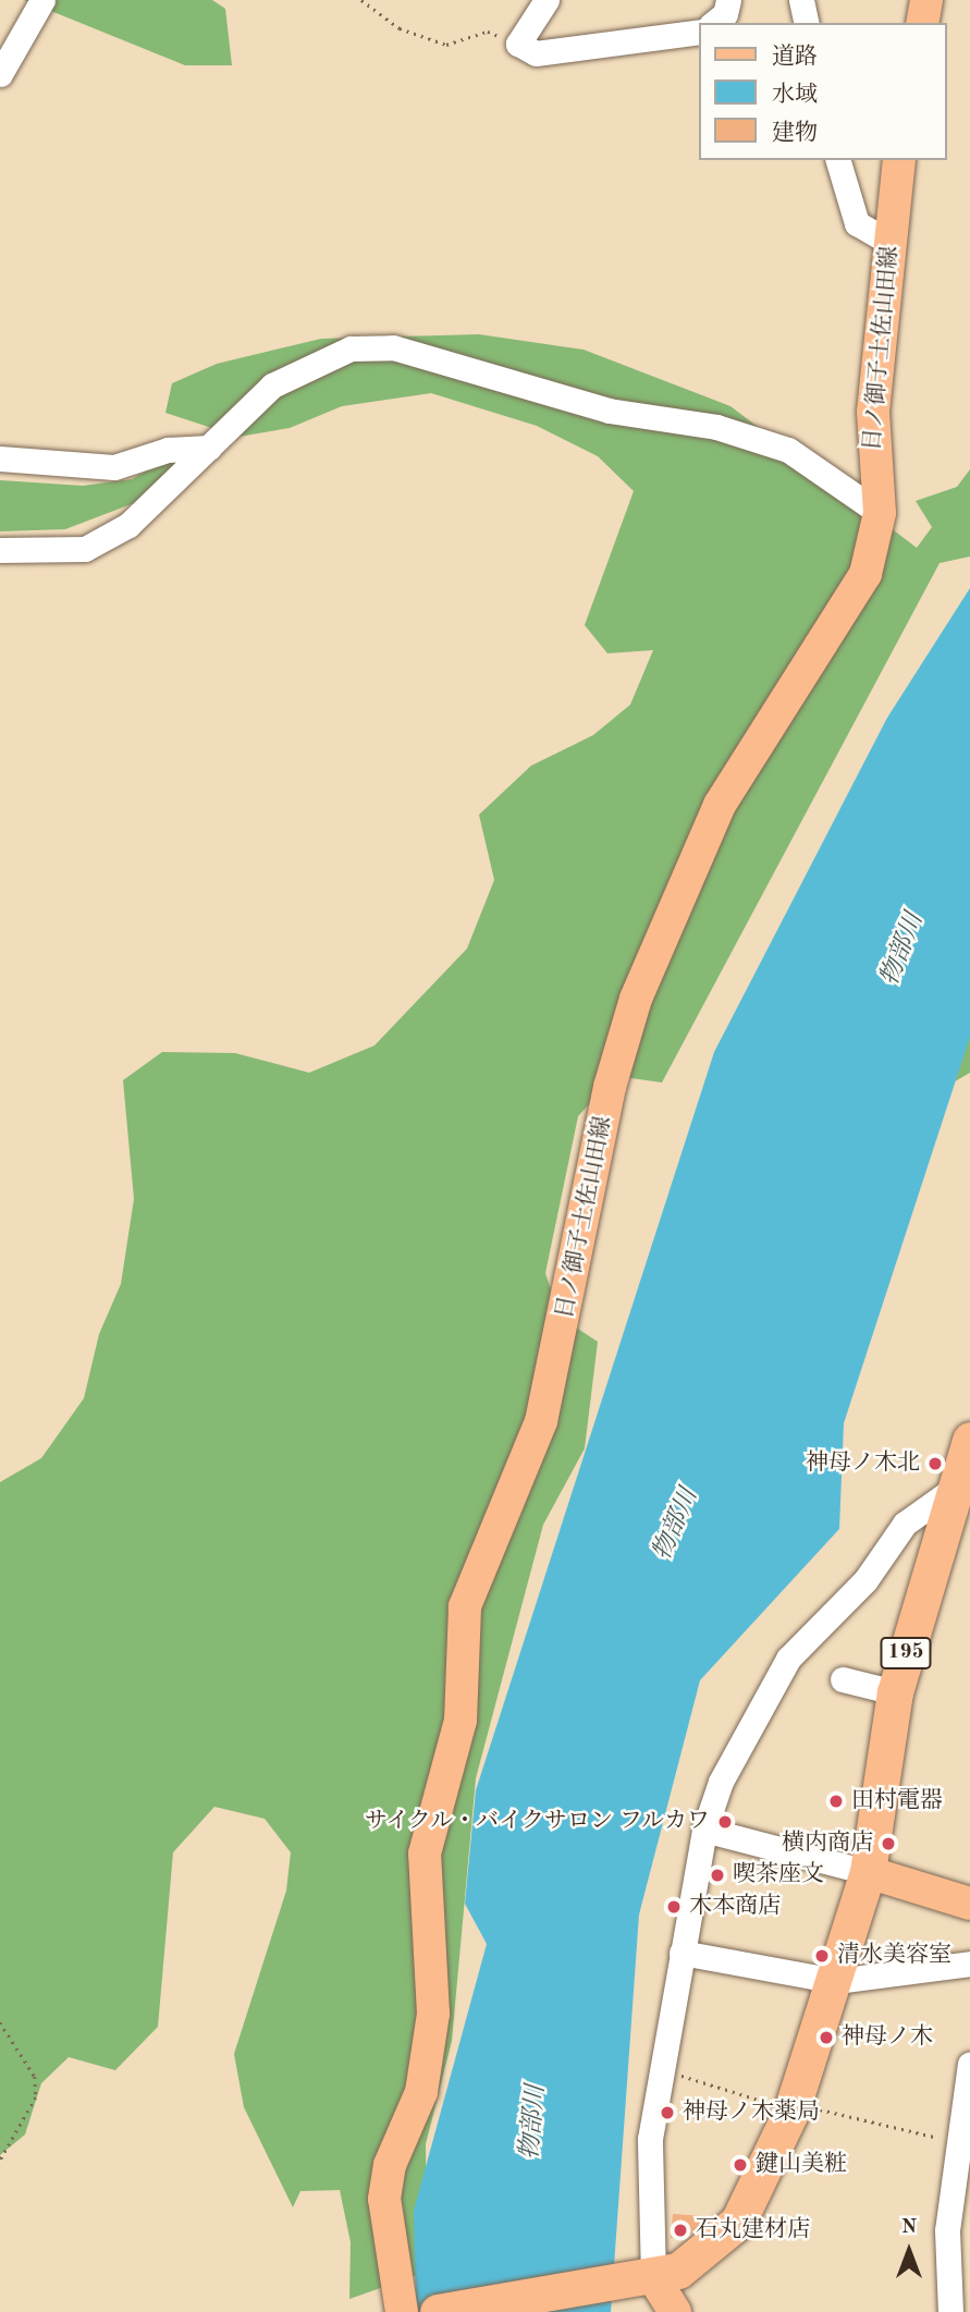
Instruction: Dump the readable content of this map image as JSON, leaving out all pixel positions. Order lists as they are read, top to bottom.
{
  "streets": {
    "highway": ["195"],
    "main road": ["日ノ御子土佐山田線"]
  },
  "water": ["物部川"],
  "places": [
    "神母ノ木北",
    "田村電器",
    "サイクル・バイクサロン フルカワ",
    "横内商店",
    "喫茶座文",
    "木本商店",
    "清水美容室",
    "神母ノ木",
    "神母ノ木薬局",
    "鍵山美粧",
    "石丸建材店"
  ],
  "legend": ["道路", "水域", "建物"],
  "north": "top"
}
